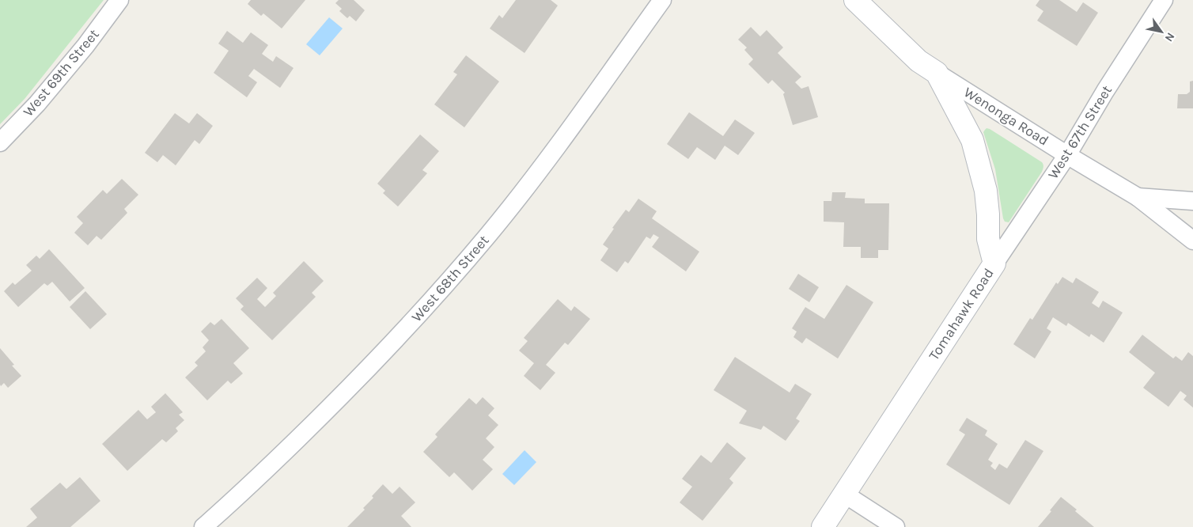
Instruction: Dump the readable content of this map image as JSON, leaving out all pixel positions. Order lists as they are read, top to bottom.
{
  "streets": {
    "street": [
      "West 69th Street",
      "Wenonga Road",
      "West 67th Street",
      "West 68th Street",
      "Tomahawk Road"
    ]
  },
  "crossings": [
    ["Wenonga Road", "West 67th Street"],
    ["Wenonga Road", "Tomahawk Road"],
    ["West 67th Street", "Tomahawk Road"]
  ],
  "north": "bottom right"
}
